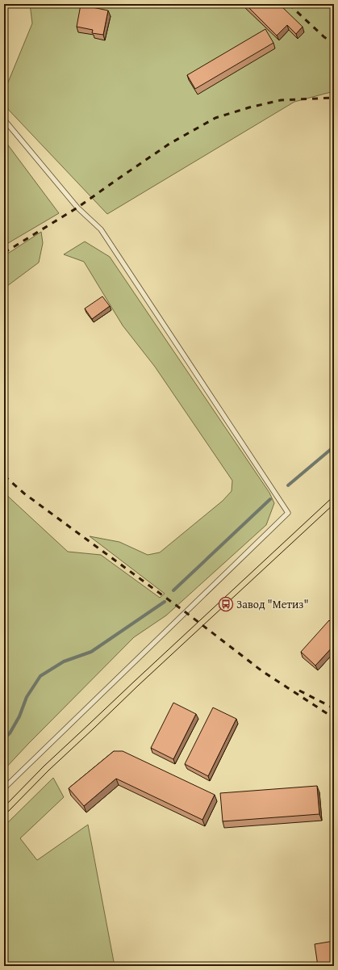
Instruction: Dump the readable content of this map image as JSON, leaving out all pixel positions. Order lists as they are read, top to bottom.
{
  "places": {
    "bus stop": ["Завод \"Метиз\""]
  }
}
